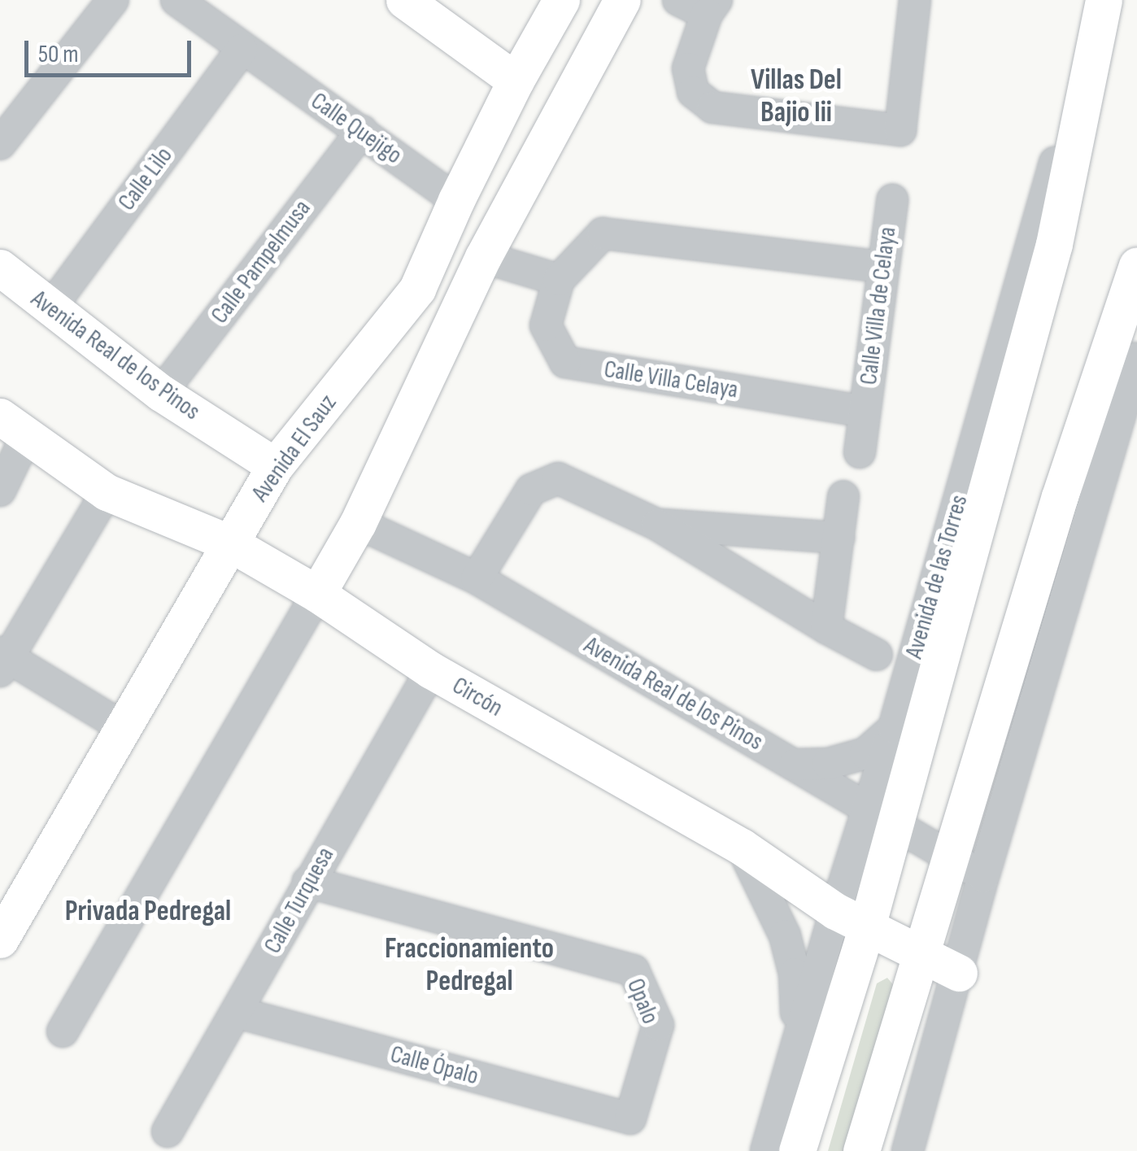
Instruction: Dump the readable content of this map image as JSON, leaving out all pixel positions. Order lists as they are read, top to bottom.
{
  "streets": {
    "main road": [
      "Avenida Real de los Pinos",
      "Avenida El Sauz",
      "Avenida de las Torres",
      "Circón"
    ],
    "street": [
      "Calle Quejigo",
      "Calle Lilo",
      "Calle Pampelmusa",
      "Calle Villa de Celaya",
      "Calle Villa Celaya",
      "Calle Turquesa",
      "Opalo",
      "Calle Ópalo"
    ]
  },
  "crossings": [
    ["Calle Quejigo", "Calle Lilo"],
    ["Calle Quejigo", "Calle Pampelmusa"],
    ["Calle Quejigo", "Avenida El Sauz"],
    ["Calle Lilo", "Avenida Real de los Pinos"],
    ["Calle Pampelmusa", "Avenida Real de los Pinos"],
    ["Calle Villa de Celaya", "Calle Villa Celaya"],
    ["Avenida Real de los Pinos", "Avenida El Sauz"],
    ["Avenida Real de los Pinos", "Avenida de las Torres"],
    ["Avenida El Sauz", "Circón"],
    ["Avenida de las Torres", "Circón"],
    ["Circón", "Calle Turquesa"],
    ["Calle Turquesa", "Opalo"],
    ["Calle Turquesa", "Calle Ópalo"],
    ["Opalo", "Calle Ópalo"]
  ],
  "districts": ["Villas Del Bajio Iii", "Privada Pedregal", "Fraccionamiento Pedregal"],
  "scale_bar": "50 m"
}
